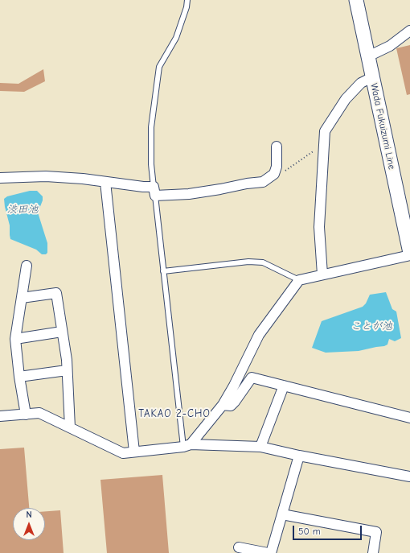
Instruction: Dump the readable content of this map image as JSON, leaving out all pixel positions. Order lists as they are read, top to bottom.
{
  "streets": {
    "main road": ["Wada Fukuizumi Line"]
  },
  "districts": ["TAKAO 2-CHO"],
  "water": ["渋田池", "ことが池"],
  "scale_bar": "50 m",
  "north": "top"
}
